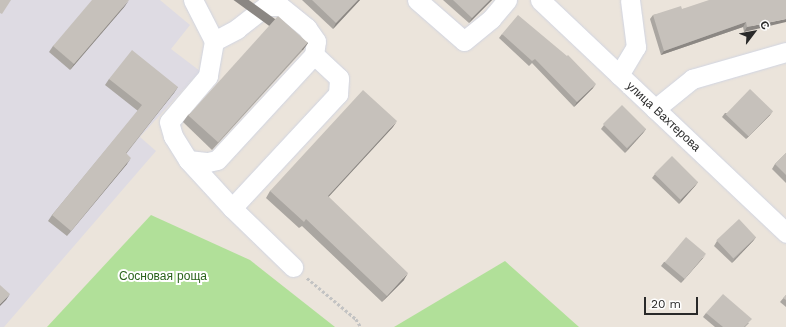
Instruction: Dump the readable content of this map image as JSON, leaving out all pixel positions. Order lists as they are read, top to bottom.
{
  "streets": {
    "street": ["улица Вахтерова"]
  },
  "parks": ["Сосновая роща"],
  "scale_bar": "20 m",
  "north": "top right"
}
